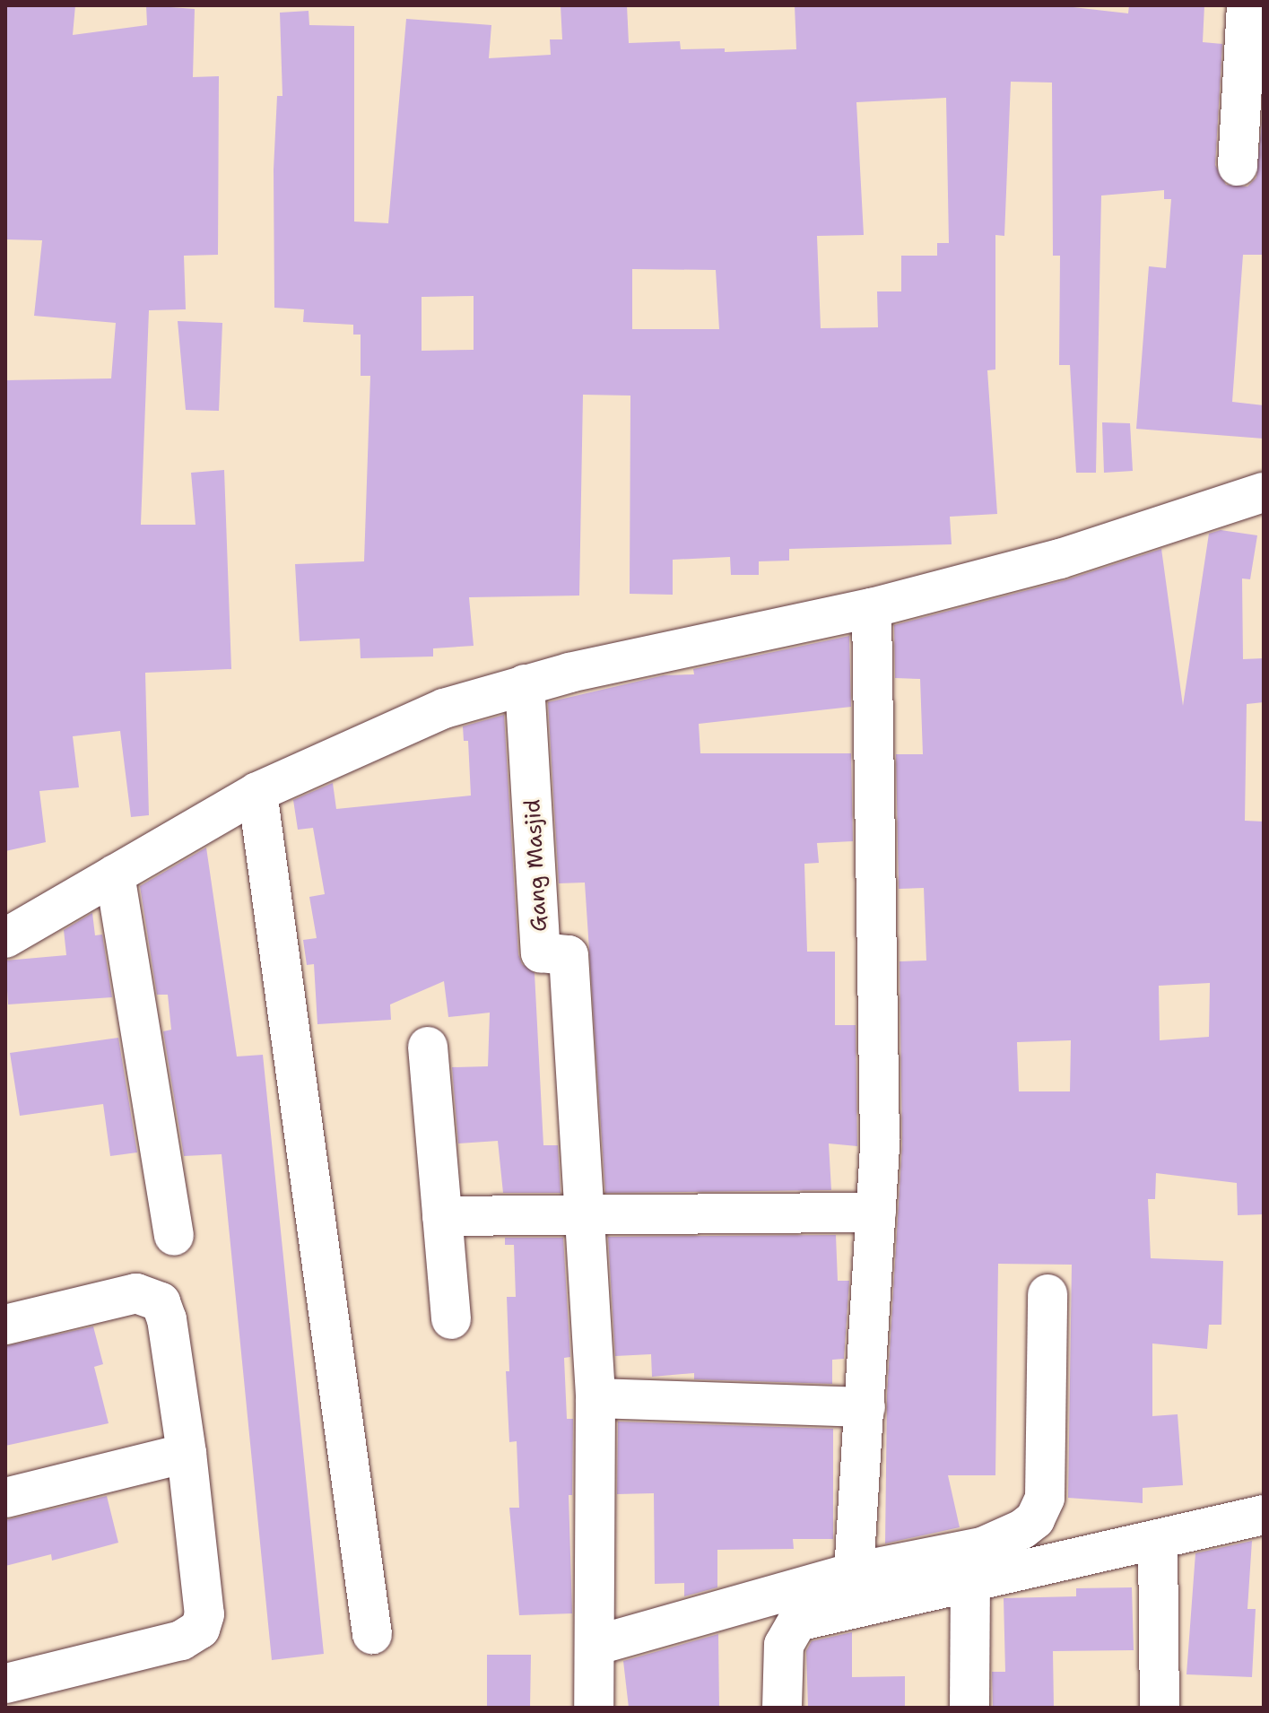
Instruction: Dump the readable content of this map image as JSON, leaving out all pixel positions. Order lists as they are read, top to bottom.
{
  "streets": {
    "street": ["Gang Masjid"]
  }
}
